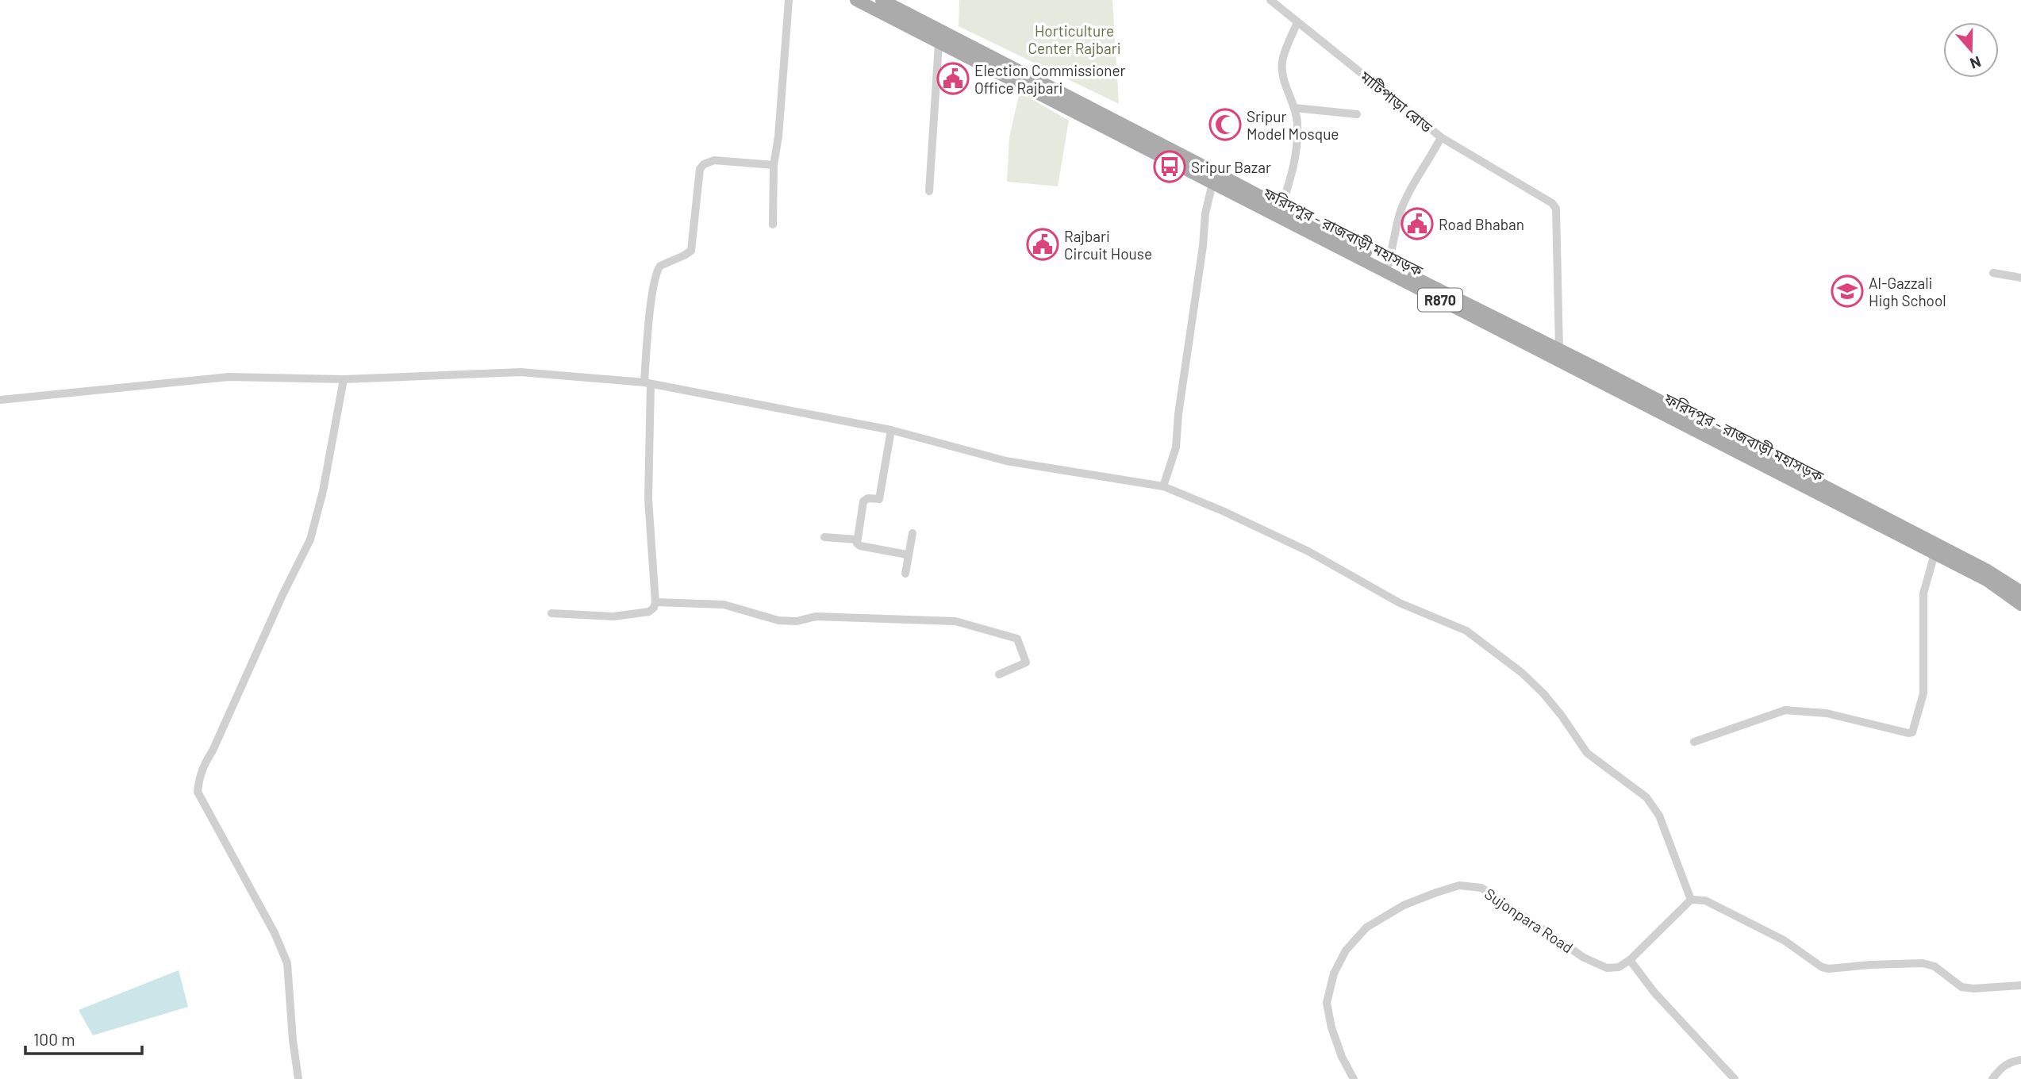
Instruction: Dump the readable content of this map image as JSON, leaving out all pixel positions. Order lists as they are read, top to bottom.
{
  "streets": {
    "main road": ["ফরিদপুর - রাজবাড়ী মহাসড়ক", "R870"],
    "street": ["মাটিপাড়া রোড", "Sujonpara Road"]
  },
  "crossings": [
    ["মাটিপাড়া রোড", "ফরিদপুর - রাজবাড়ী মহাসড়ক"]
  ],
  "parks": ["Horticulture Center Rajbari"],
  "places": {
    "public building": ["Election Commissioner Office Rajbari", "Road Bhaban", "Rajbari Circuit House"],
    "mosque": ["Sripur Model Mosque"],
    "bus stop": ["Sripur Bazar"],
    "school or university": ["Al-Gazzali High School"]
  },
  "scale_bar": "100 m",
  "north": "bottom"
}
